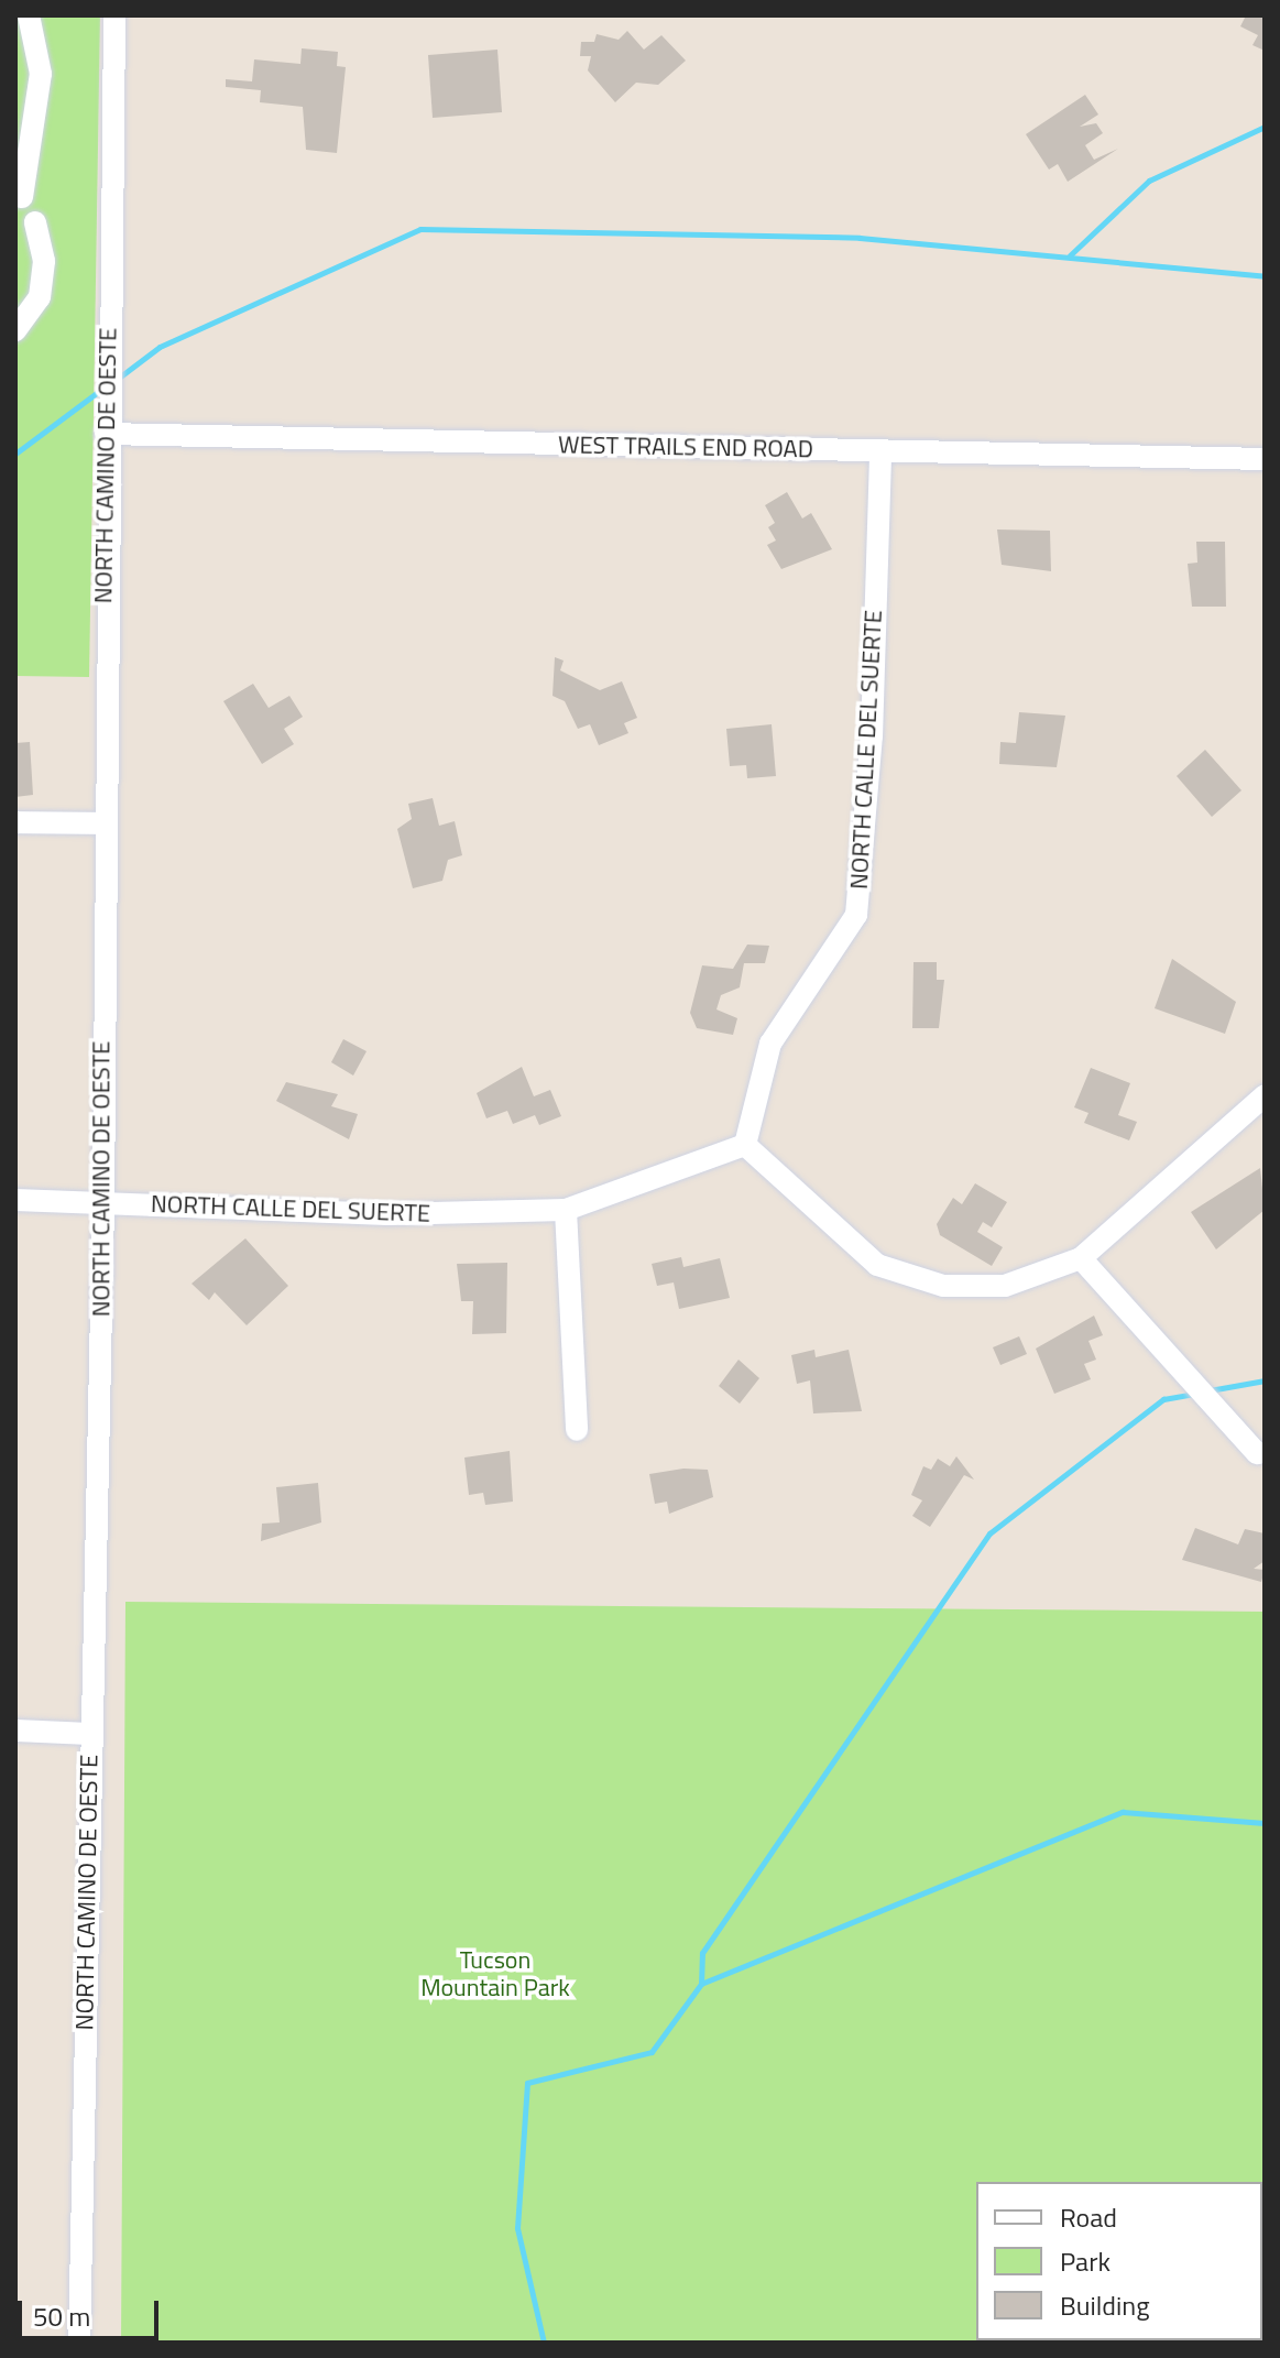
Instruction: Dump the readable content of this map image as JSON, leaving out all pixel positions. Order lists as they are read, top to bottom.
{
  "streets": {
    "street": ["WEST TRAILS END ROAD", "NORTH CAMINO DE OESTE", "NORTH CALLE DEL SUERTE"]
  },
  "crossings": [
    ["WEST TRAILS END ROAD", "NORTH CAMINO DE OESTE"],
    ["WEST TRAILS END ROAD", "NORTH CALLE DEL SUERTE"],
    ["NORTH CAMINO DE OESTE", "NORTH CALLE DEL SUERTE"]
  ],
  "parks": ["Tucson Mountain Park"],
  "legend": ["Road", "Park", "Building"],
  "scale_bar": "50 m"
}
